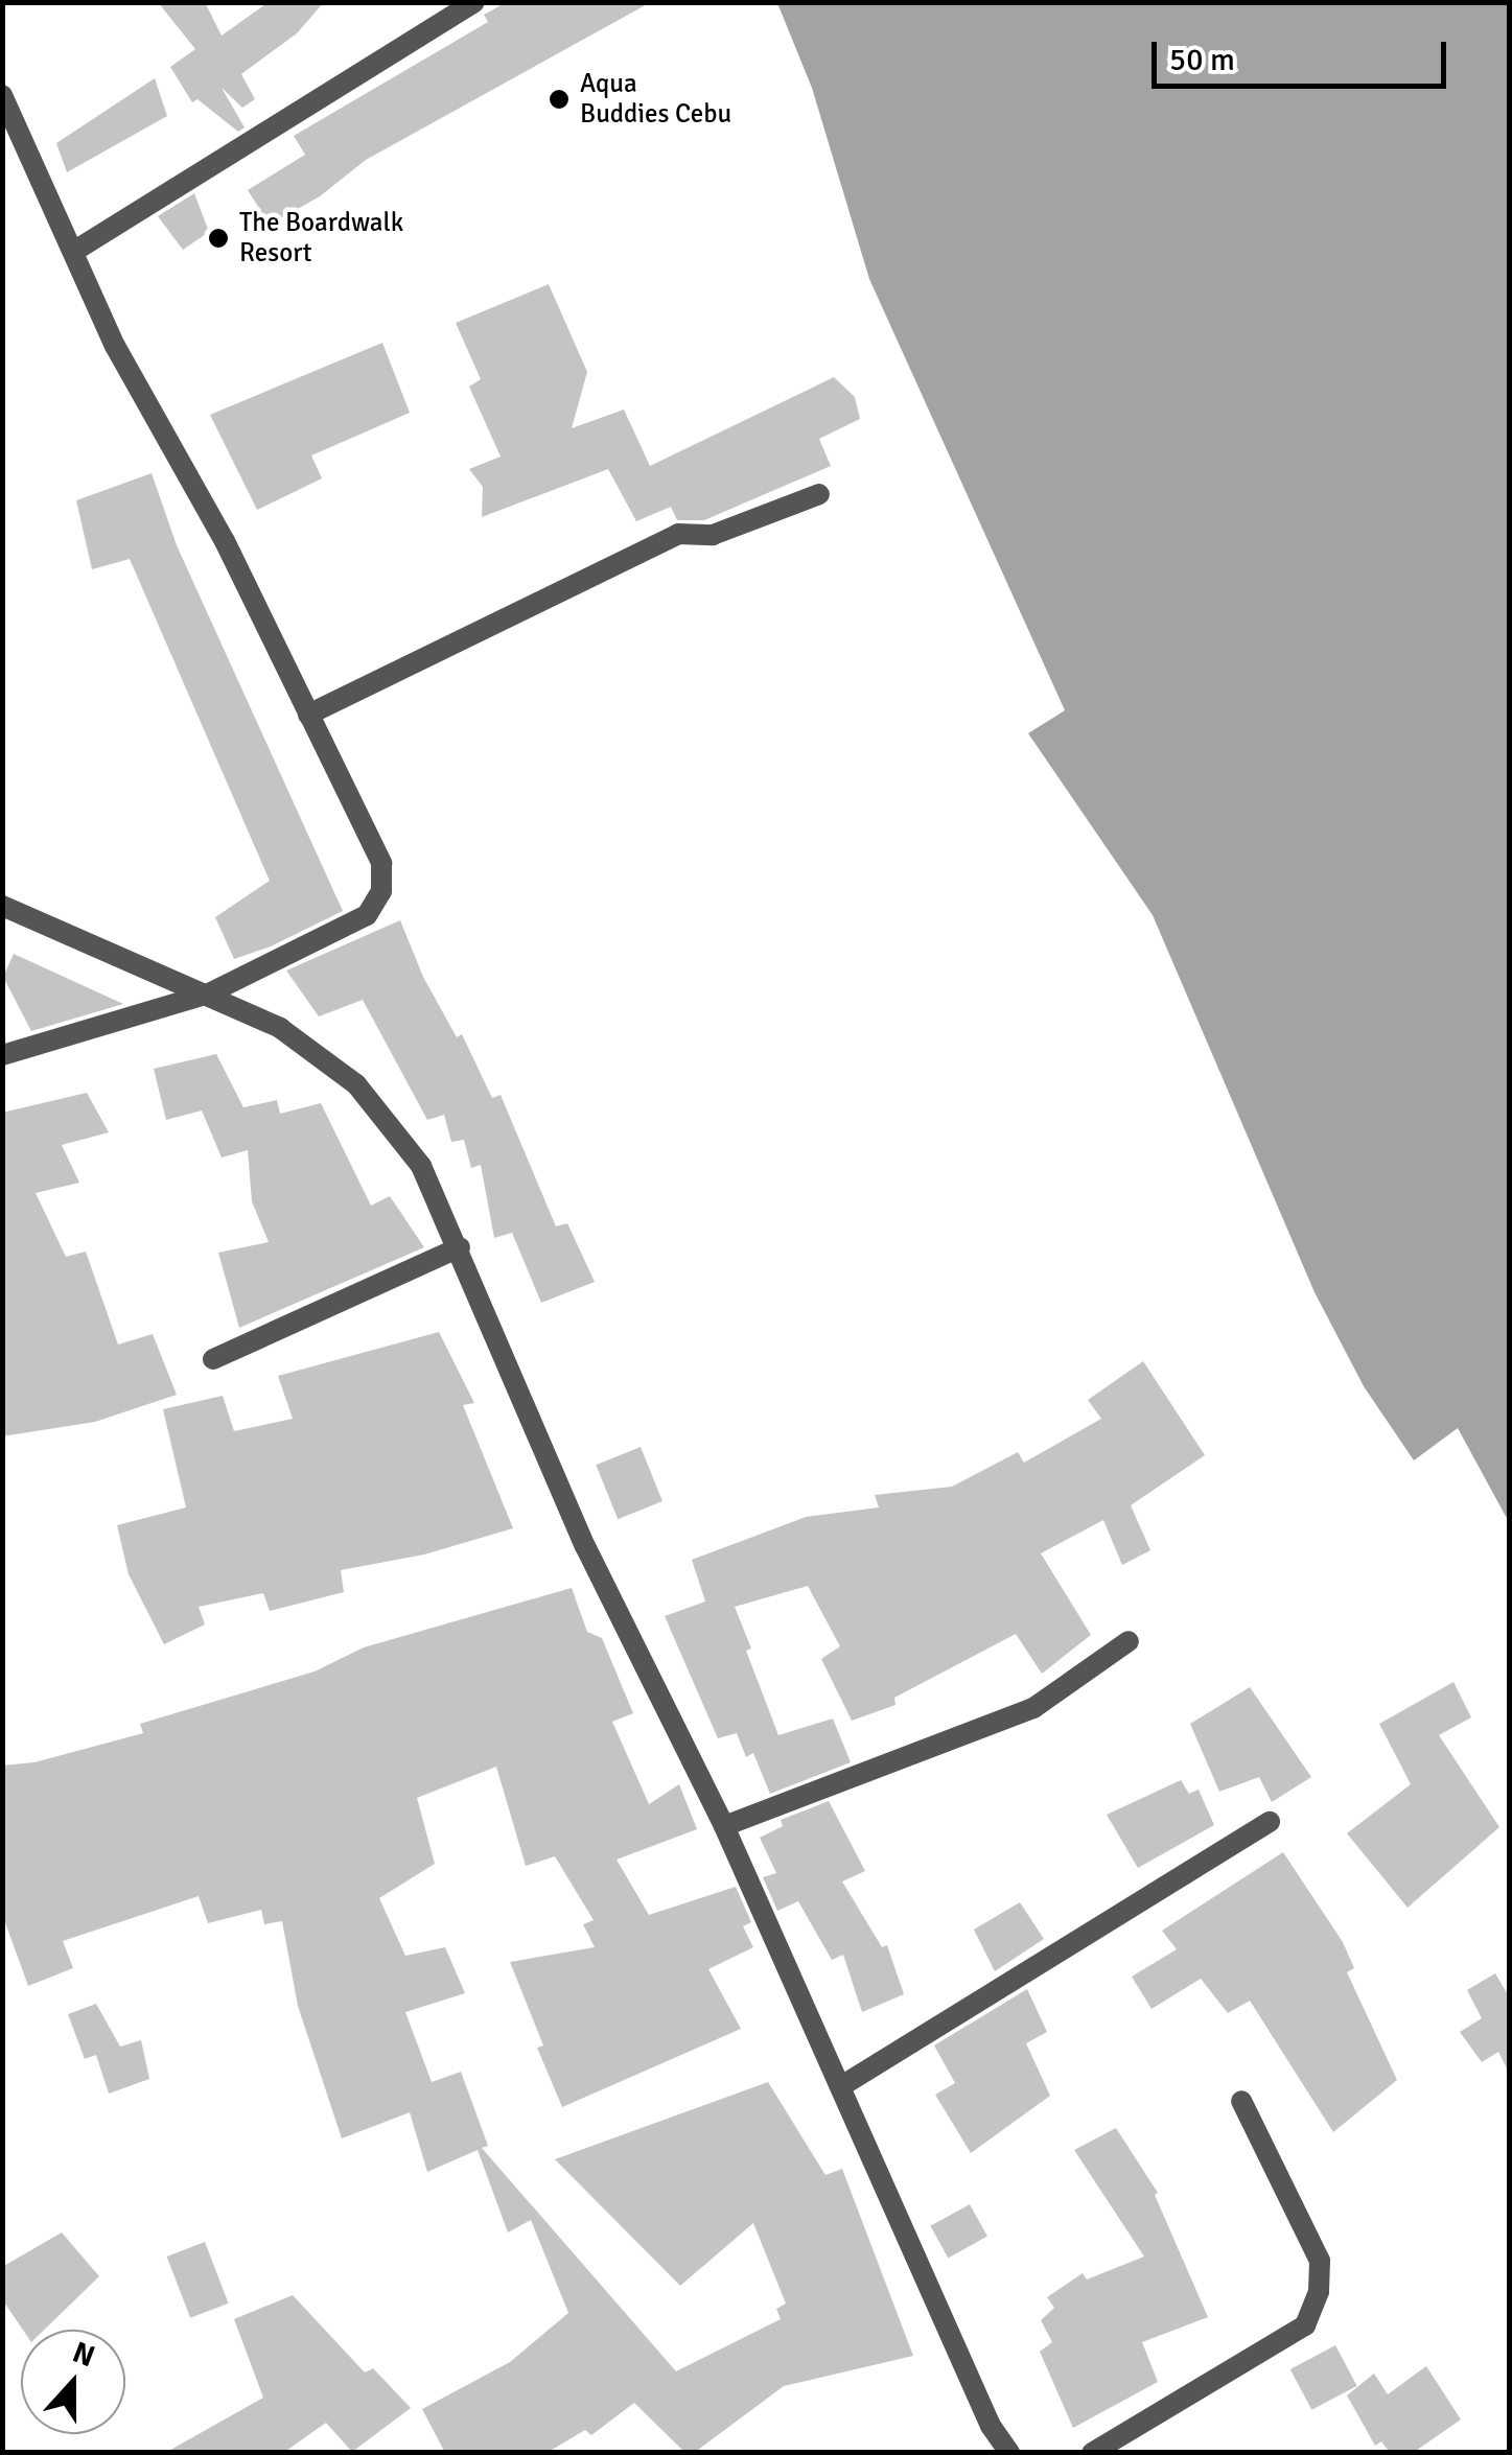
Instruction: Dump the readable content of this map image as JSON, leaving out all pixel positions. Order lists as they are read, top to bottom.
{
  "places": ["Aqua Buddies Cebu", "The Boardwalk Resort"],
  "scale_bar": "50 m",
  "north": "top"
}
